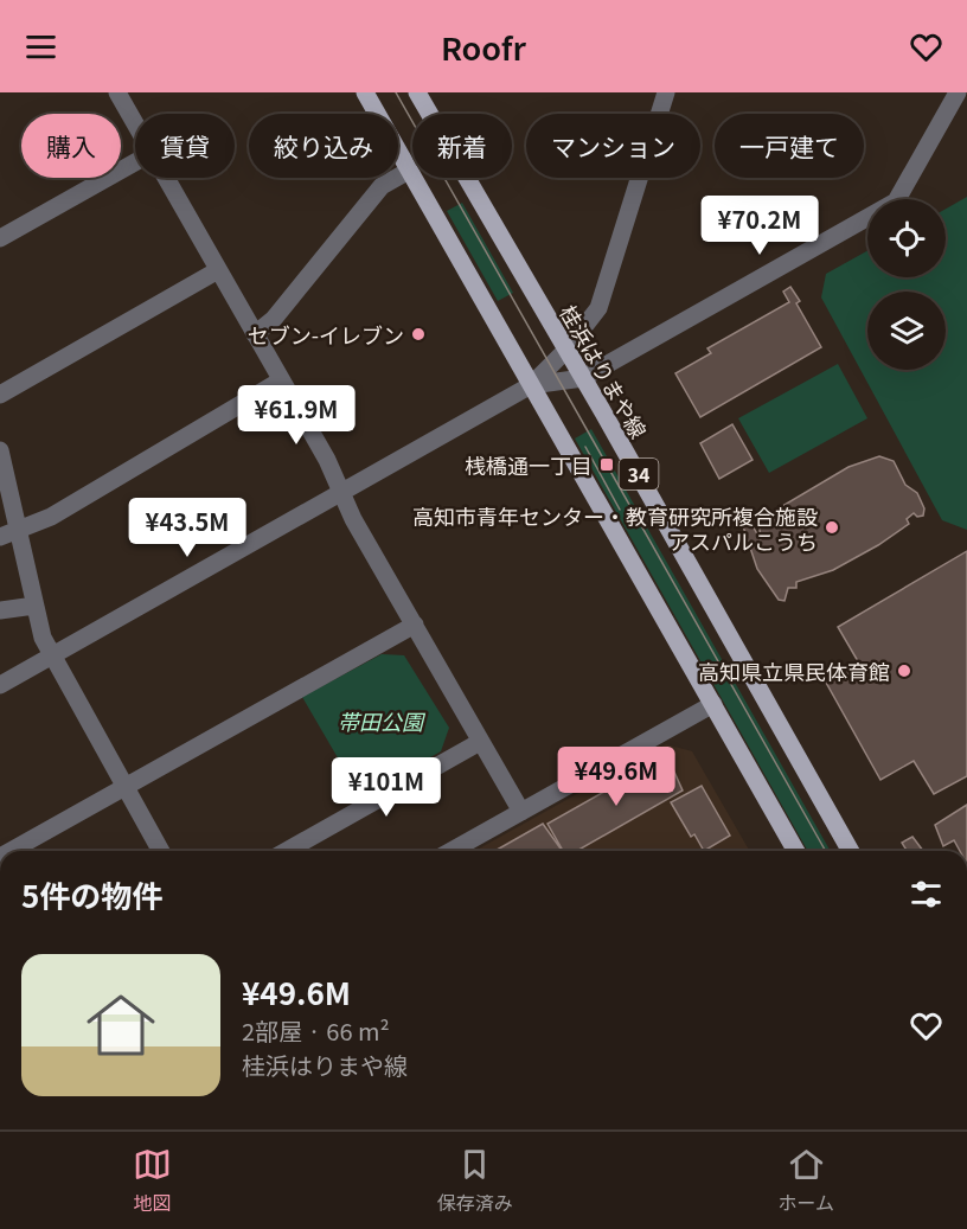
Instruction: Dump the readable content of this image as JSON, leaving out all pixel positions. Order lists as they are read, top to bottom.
{
  "streets": {
    "main road": ["桂浜はりまや線", "34"]
  },
  "parks": ["帯田公園"],
  "places": {
    "other": ["セブン-イレブン", "高知市青年センター・教育研究所複合施設 アスパルこうち", "高知県立県民体育館"],
    "transit": ["桟橋通一丁目"]
  },
  "page": {
    "header": "Roofr",
    "chip": [
      "購入",
      "賃貸",
      "絞り込み",
      "新着",
      "マンション",
      "一戸建て"
    ],
    "price": [
      "¥70.2M",
      "¥61.9M",
      "¥43.5M",
      "¥49.6M",
      "¥101M"
    ],
    "heading": "5件の物件",
    "list": [
      {
        "name": "¥49.6M",
        "note": "2部屋 · 66 m² · 桂浜はりまや線"
      }
    ],
    "tabs": ["地図", "保存済み", "ホーム"]
  }
}
